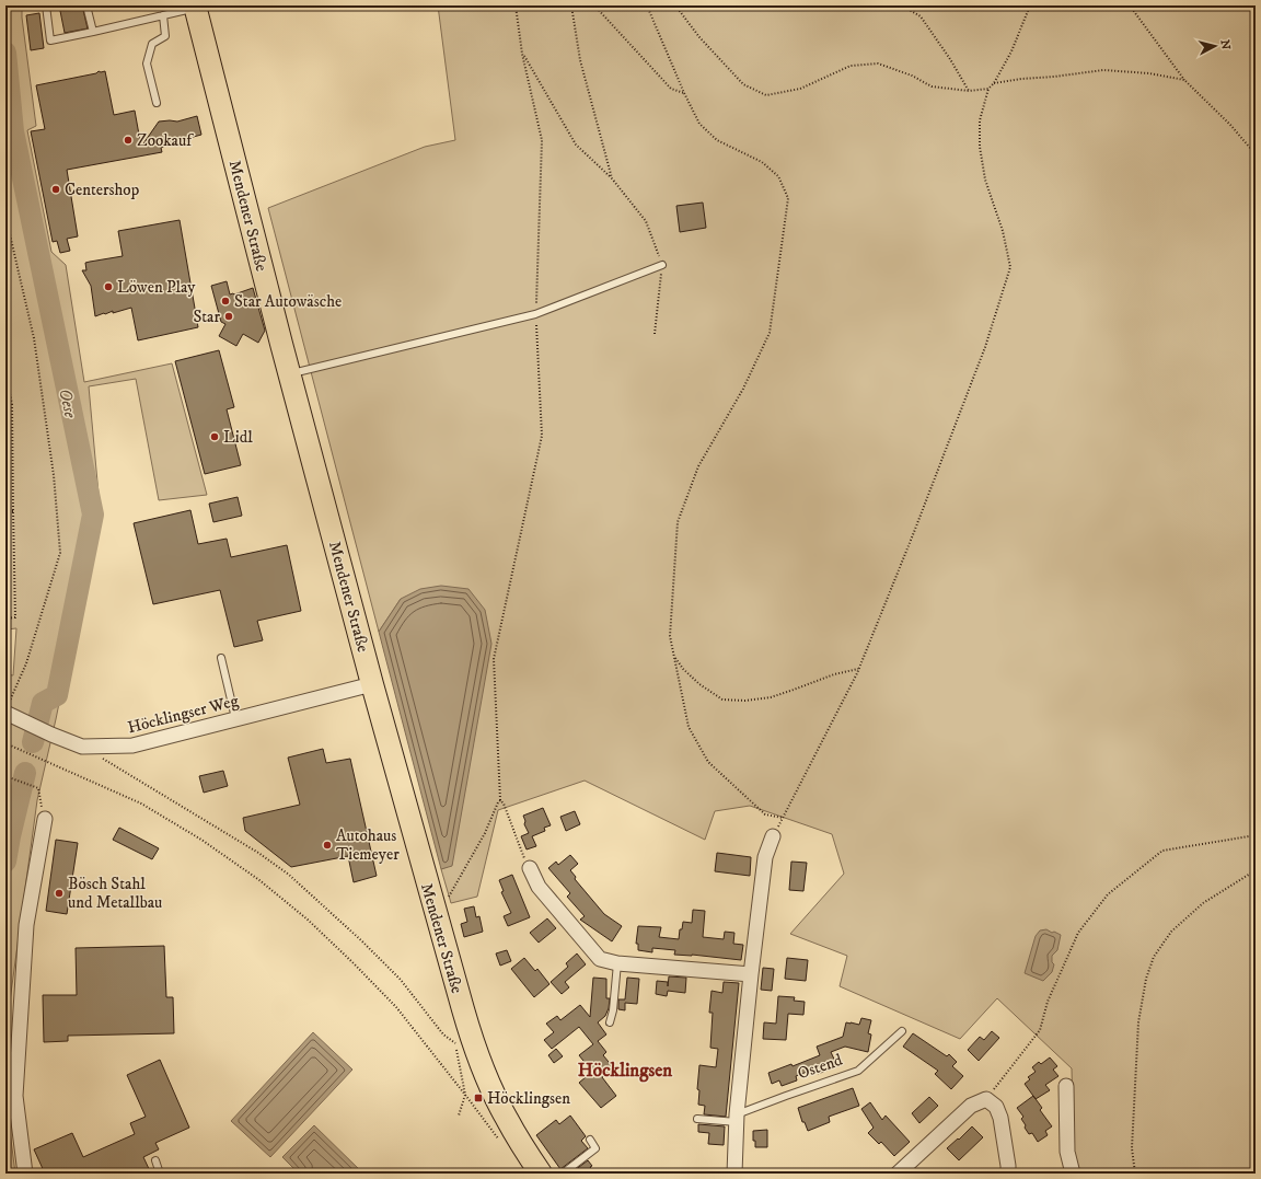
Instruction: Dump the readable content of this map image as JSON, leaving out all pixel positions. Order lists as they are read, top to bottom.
{
  "streets": {
    "main road": ["Mendener Straße"],
    "street": ["Höcklingser Weg"],
    "lane": ["Ostend"]
  },
  "crossings": [
    ["Mendener Straße", "Höcklingser Weg"]
  ],
  "districts": ["Höcklingsen"],
  "water": ["Oese"],
  "places": {
    "other": [
      "Zookauf",
      "Centershop",
      "Löwen Play",
      "Star Autowäsche",
      "Star",
      "Lidl",
      "Autohaus Tiemeyer",
      "Bösch Stahl und Metallbau"
    ],
    "transit": ["Höcklingsen"]
  },
  "north": "right"
}
